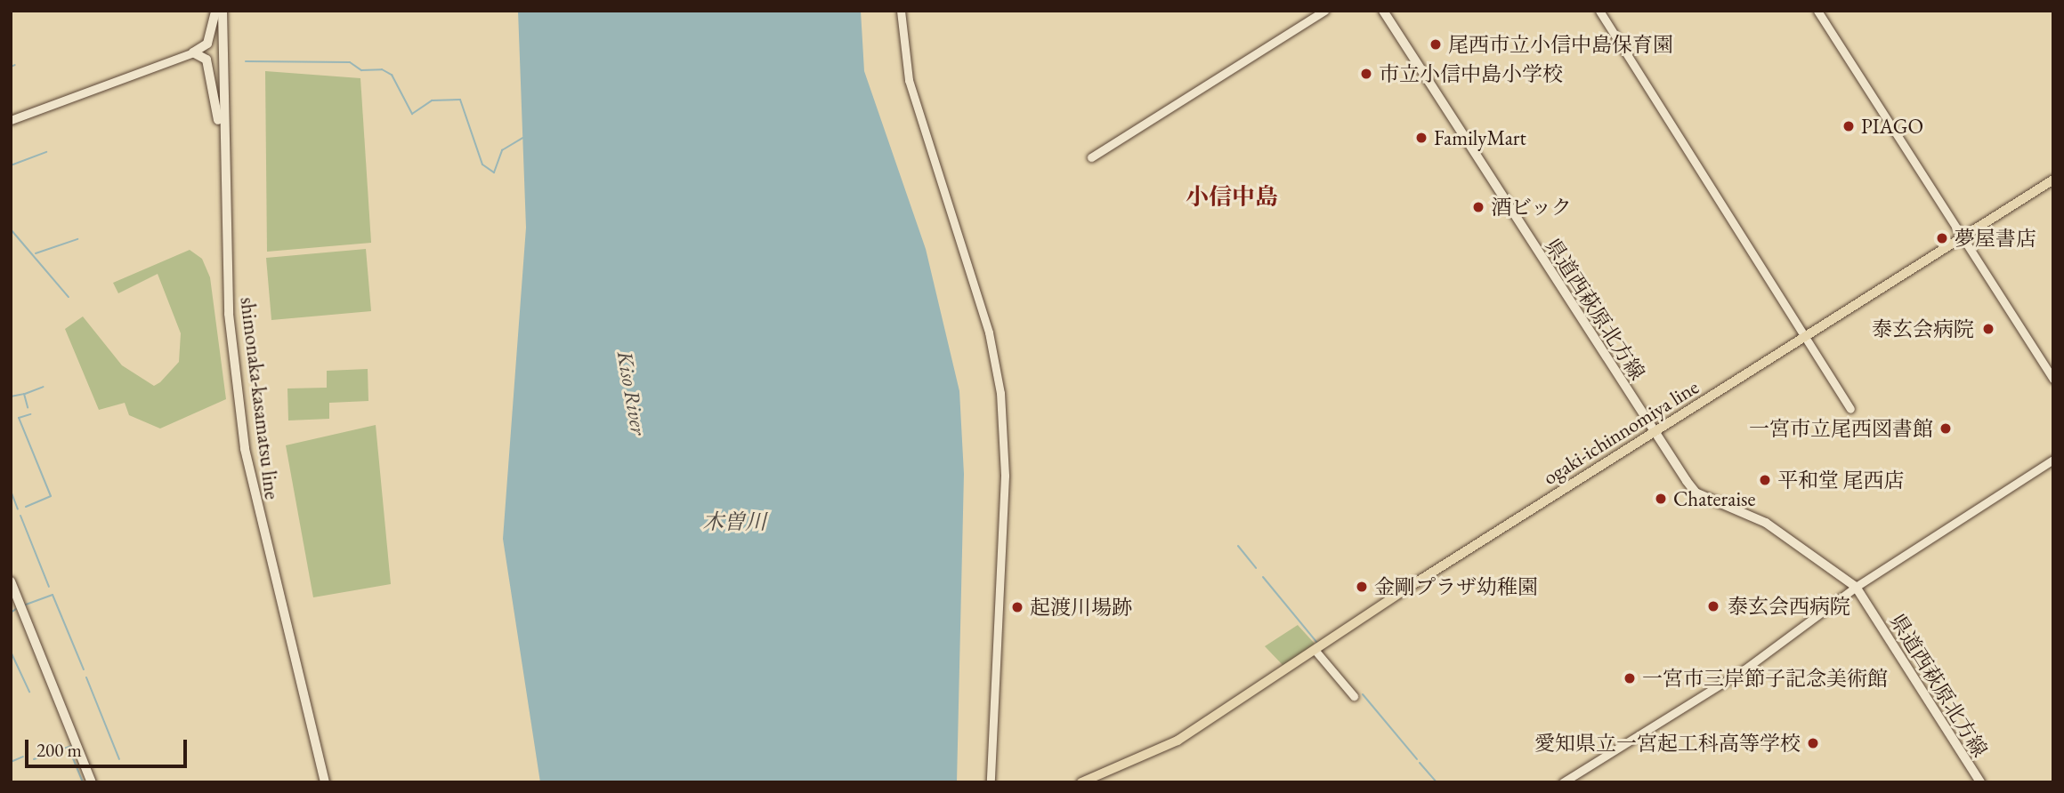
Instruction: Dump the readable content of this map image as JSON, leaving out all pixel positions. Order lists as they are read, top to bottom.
{
  "streets": {
    "main road": ["県道西萩原北方線", "shimonaka-kasamatsu line", "ogaki-ichinnomiya line"]
  },
  "crossings": [
    ["県道西萩原北方線", "ogaki-ichinnomiya line"]
  ],
  "districts": ["小信中島"],
  "water": ["Kiso River", "木曽川"],
  "places": [
    "尾西市立小信中島保育園",
    "市立小信中島小学校",
    "PIAGO",
    "FamilyMart",
    "酒ビック",
    "夢屋書店",
    "泰玄会病院",
    "一宮市立尾西図書館",
    "平和堂 尾西店",
    "Chateraise",
    "金剛プラザ幼稚園",
    "泰玄会西病院",
    "起渡川場跡",
    "一宮市三岸節子記念美術館",
    "愛知県立一宮起工科高等学校"
  ],
  "scale_bar": "200 m"
}
